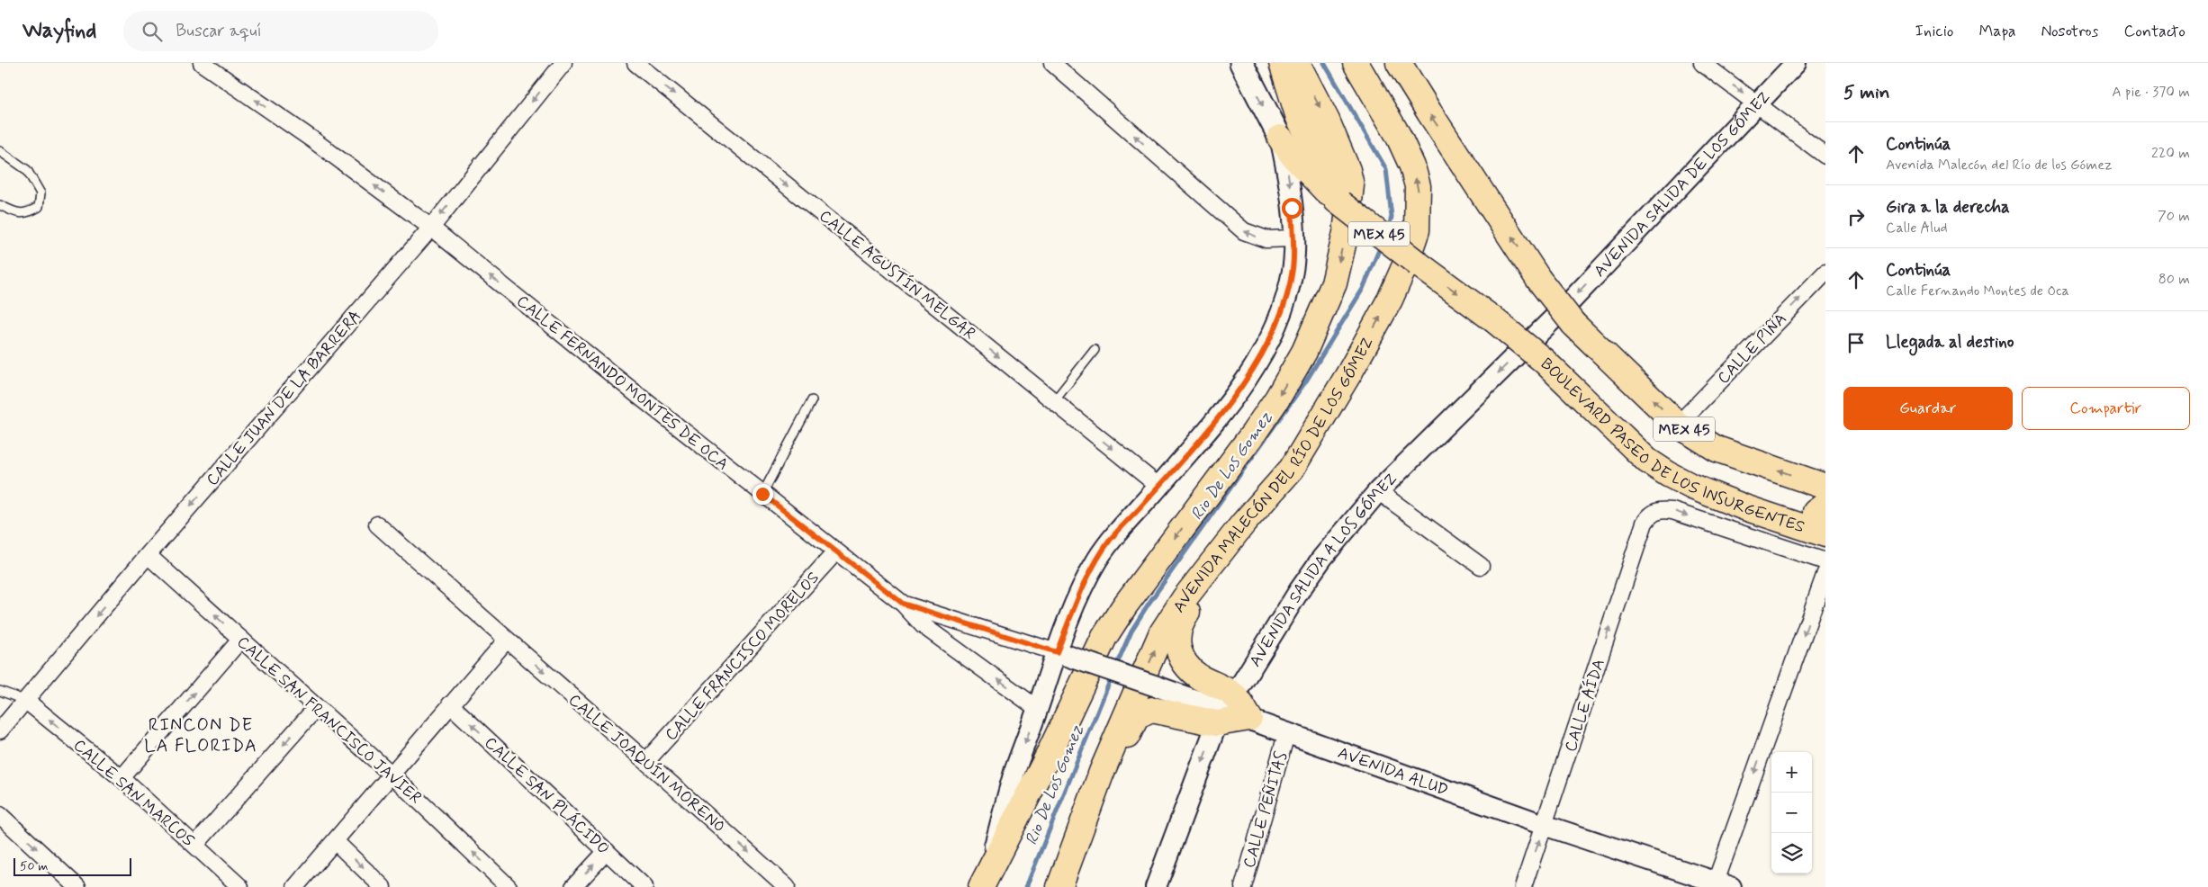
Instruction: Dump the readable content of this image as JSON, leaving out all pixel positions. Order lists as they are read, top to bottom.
{
  "streets": {
    "main road": ["MEX 45", "BOULEVARD PASEO DE LOS INSURGENTES", "AVENIDA MALECÓN DEL RÍO DE LOS GÓMEZ"],
    "street": [
      "AVENIDA SALIDA DE LOS GÓMEZ",
      "CALLE AGUSTÍN MELGAR",
      "CALLE PIÑA",
      "CALLE FERNANDO MONTES DE OCA",
      "CALLE JUAN DE LA BARRERA",
      "AVENIDA SALIDA A LOS GÓMEZ",
      "CALLE FRANCISCO MORELOS",
      "CALLE AÍDA",
      "CALLE SAN FRANCISCO JAVIER",
      "CALLE JOAQUÍN MORENO",
      "AVENIDA ALUD",
      "CALLE SAN MARCOS",
      "CALLE SAN PLÁCIDO",
      "CALLE PEÑITAS"
    ]
  },
  "crossings": [
    ["AVENIDA SALIDA DE LOS GÓMEZ", "BOULEVARD PASEO DE LOS INSURGENTES"],
    ["AVENIDA SALIDA DE LOS GÓMEZ", "AVENIDA SALIDA A LOS GÓMEZ"],
    ["MEX 45", "BOULEVARD PASEO DE LOS INSURGENTES"],
    ["CALLE PIÑA", "BOULEVARD PASEO DE LOS INSURGENTES"],
    ["CALLE FERNANDO MONTES DE OCA", "CALLE JUAN DE LA BARRERA"],
    ["CALLE FERNANDO MONTES DE OCA", "CALLE FRANCISCO MORELOS"],
    ["CALLE JUAN DE LA BARRERA", "CALLE SAN FRANCISCO JAVIER"],
    ["CALLE JUAN DE LA BARRERA", "CALLE SAN MARCOS"],
    ["BOULEVARD PASEO DE LOS INSURGENTES", "AVENIDA SALIDA A LOS GÓMEZ"],
    ["CALLE FRANCISCO MORELOS", "CALLE JOAQUÍN MORENO"],
    ["CALLE AÍDA", "AVENIDA ALUD"],
    ["AVENIDA ALUD", "CALLE PEÑITAS"]
  ],
  "one_way": [
    "AVENIDA SALIDA DE LOS GÓMEZ",
    "CALLE AGUSTÍN MELGAR",
    "CALLE PIÑA",
    "CALLE FERNANDO MONTES DE OCA",
    "CALLE JUAN DE LA BARRERA",
    "CALLE SAN FRANCISCO JAVIER",
    "CALLE JOAQUÍN MORENO",
    "CALLE SAN PLÁCIDO"
  ],
  "districts": ["RINCON DE LA FLORIDA"],
  "water": ["Rio De Los Gomez"],
  "scale_bar": "50 m",
  "page": {
    "header": "Wayfind",
    "search": "Buscar aquí",
    "nav": [
      "Inicio",
      "Mapa",
      "Nosotros",
      "Contacto"
    ],
    "heading": ["5 min", "A pie · 370 m"],
    "list": [
      ["Continúa", "Avenida Malecón del Río de los Gómez", "220 m"],
      ["Gira a la derecha", "Calle Alud", "70 m"],
      ["Continúa", "Calle Fernando Montes de Oca", "80 m"],
      "Llegada al destino"
    ],
    "buttons": ["Guardar", "Compartir"],
    "map_buttons": ["+", "−"],
    "scale": "50 m"
  }
}
